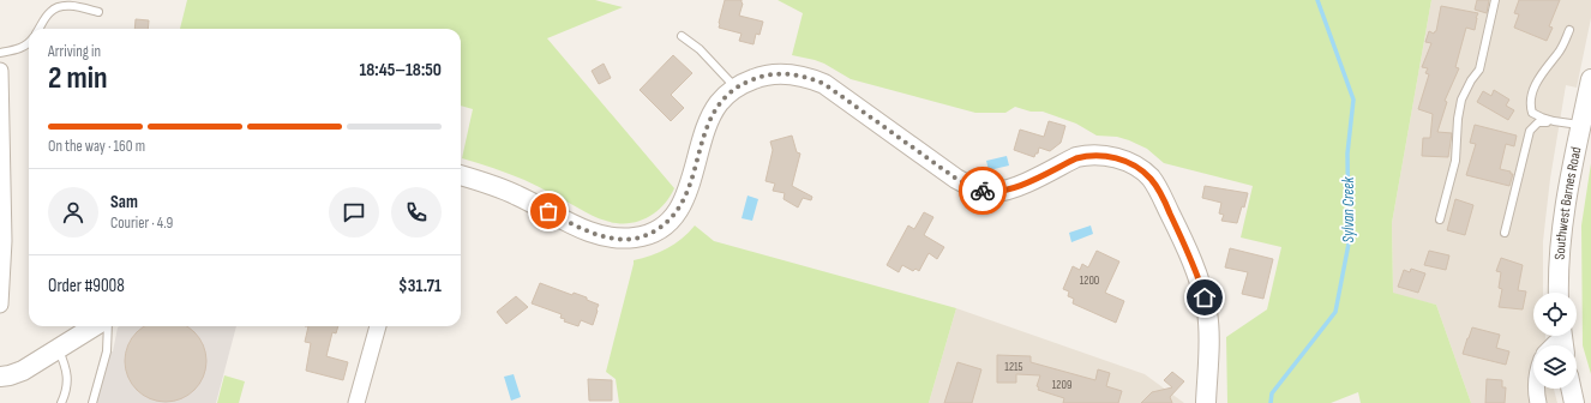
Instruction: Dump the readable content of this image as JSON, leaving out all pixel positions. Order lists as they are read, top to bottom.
{
  "streets": {
    "street": ["Southwest Barnes Road"]
  },
  "water": ["Sylvan Creek"],
  "house_numbers": ["1200", "1215", "1209"],
  "page": {
    "heading": ["2 min", "Arriving in", "18:45–18:50"],
    "panel": [
      "Sam",
      "Courier · 4.9",
      "Order #9008",
      "$31.71"
    ],
    "bar": "On the way · 160 m"
  }
}
